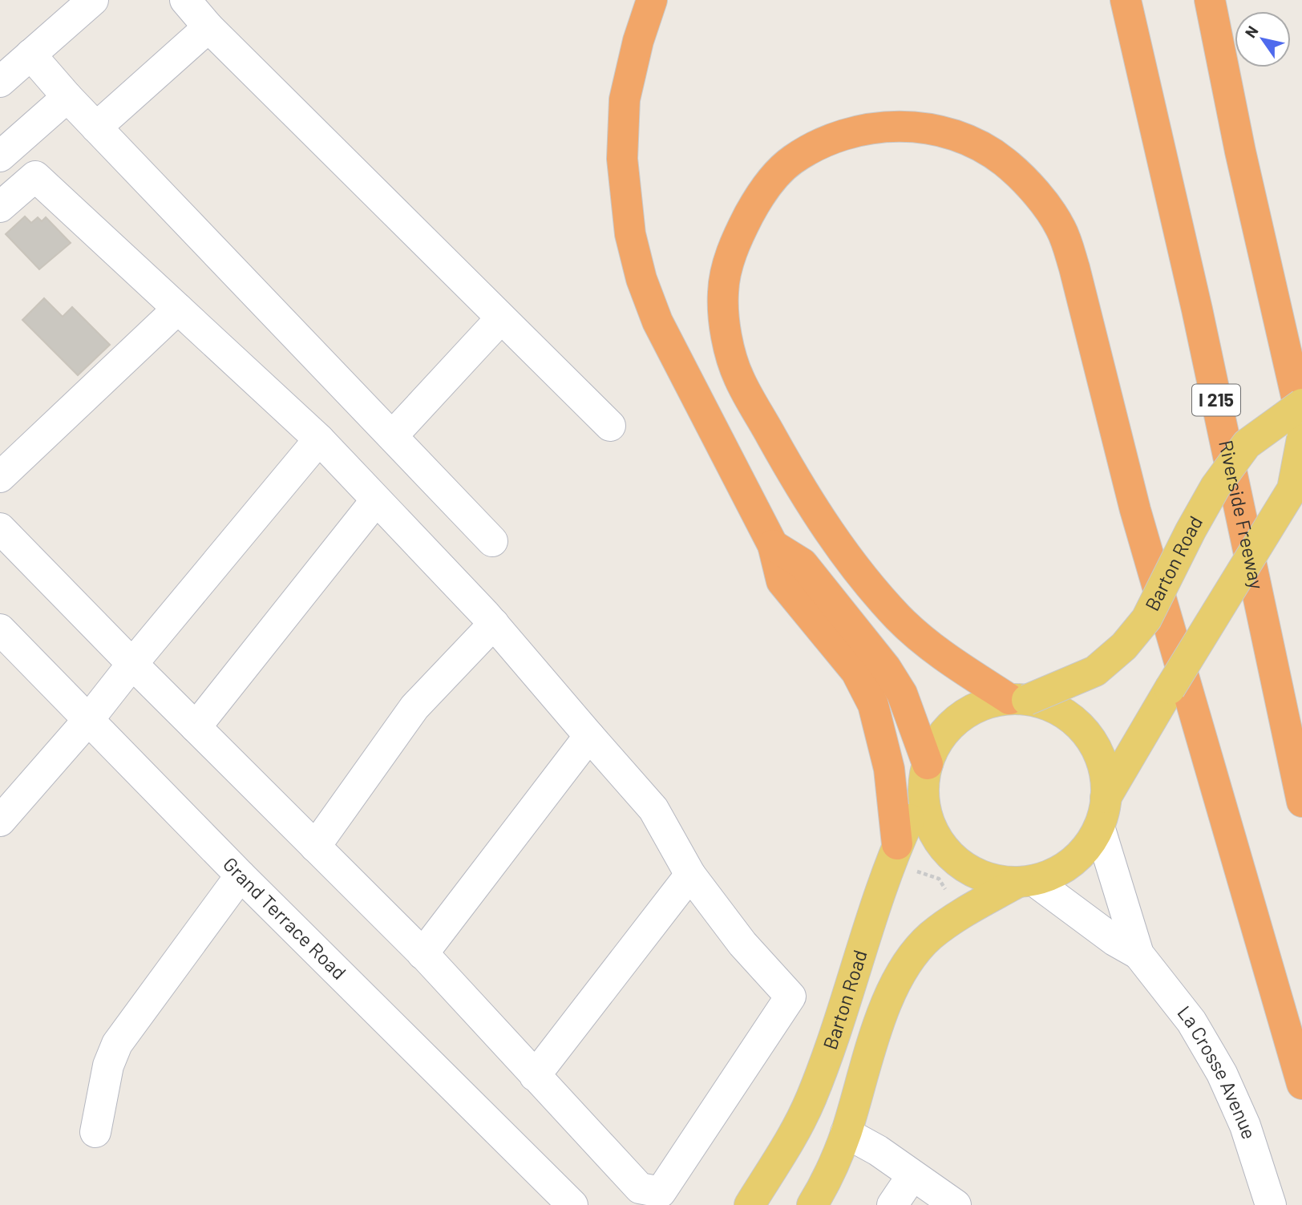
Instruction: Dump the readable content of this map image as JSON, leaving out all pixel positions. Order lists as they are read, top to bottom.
{
  "streets": {
    "highway": ["I 215", "Riverside Freeway"],
    "main road": ["Barton Road"],
    "street": ["Grand Terrace Road", "La Crosse Avenue"]
  },
  "crossings": [
    ["Barton Road", "La Crosse Avenue"]
  ],
  "north": "top left"
}
